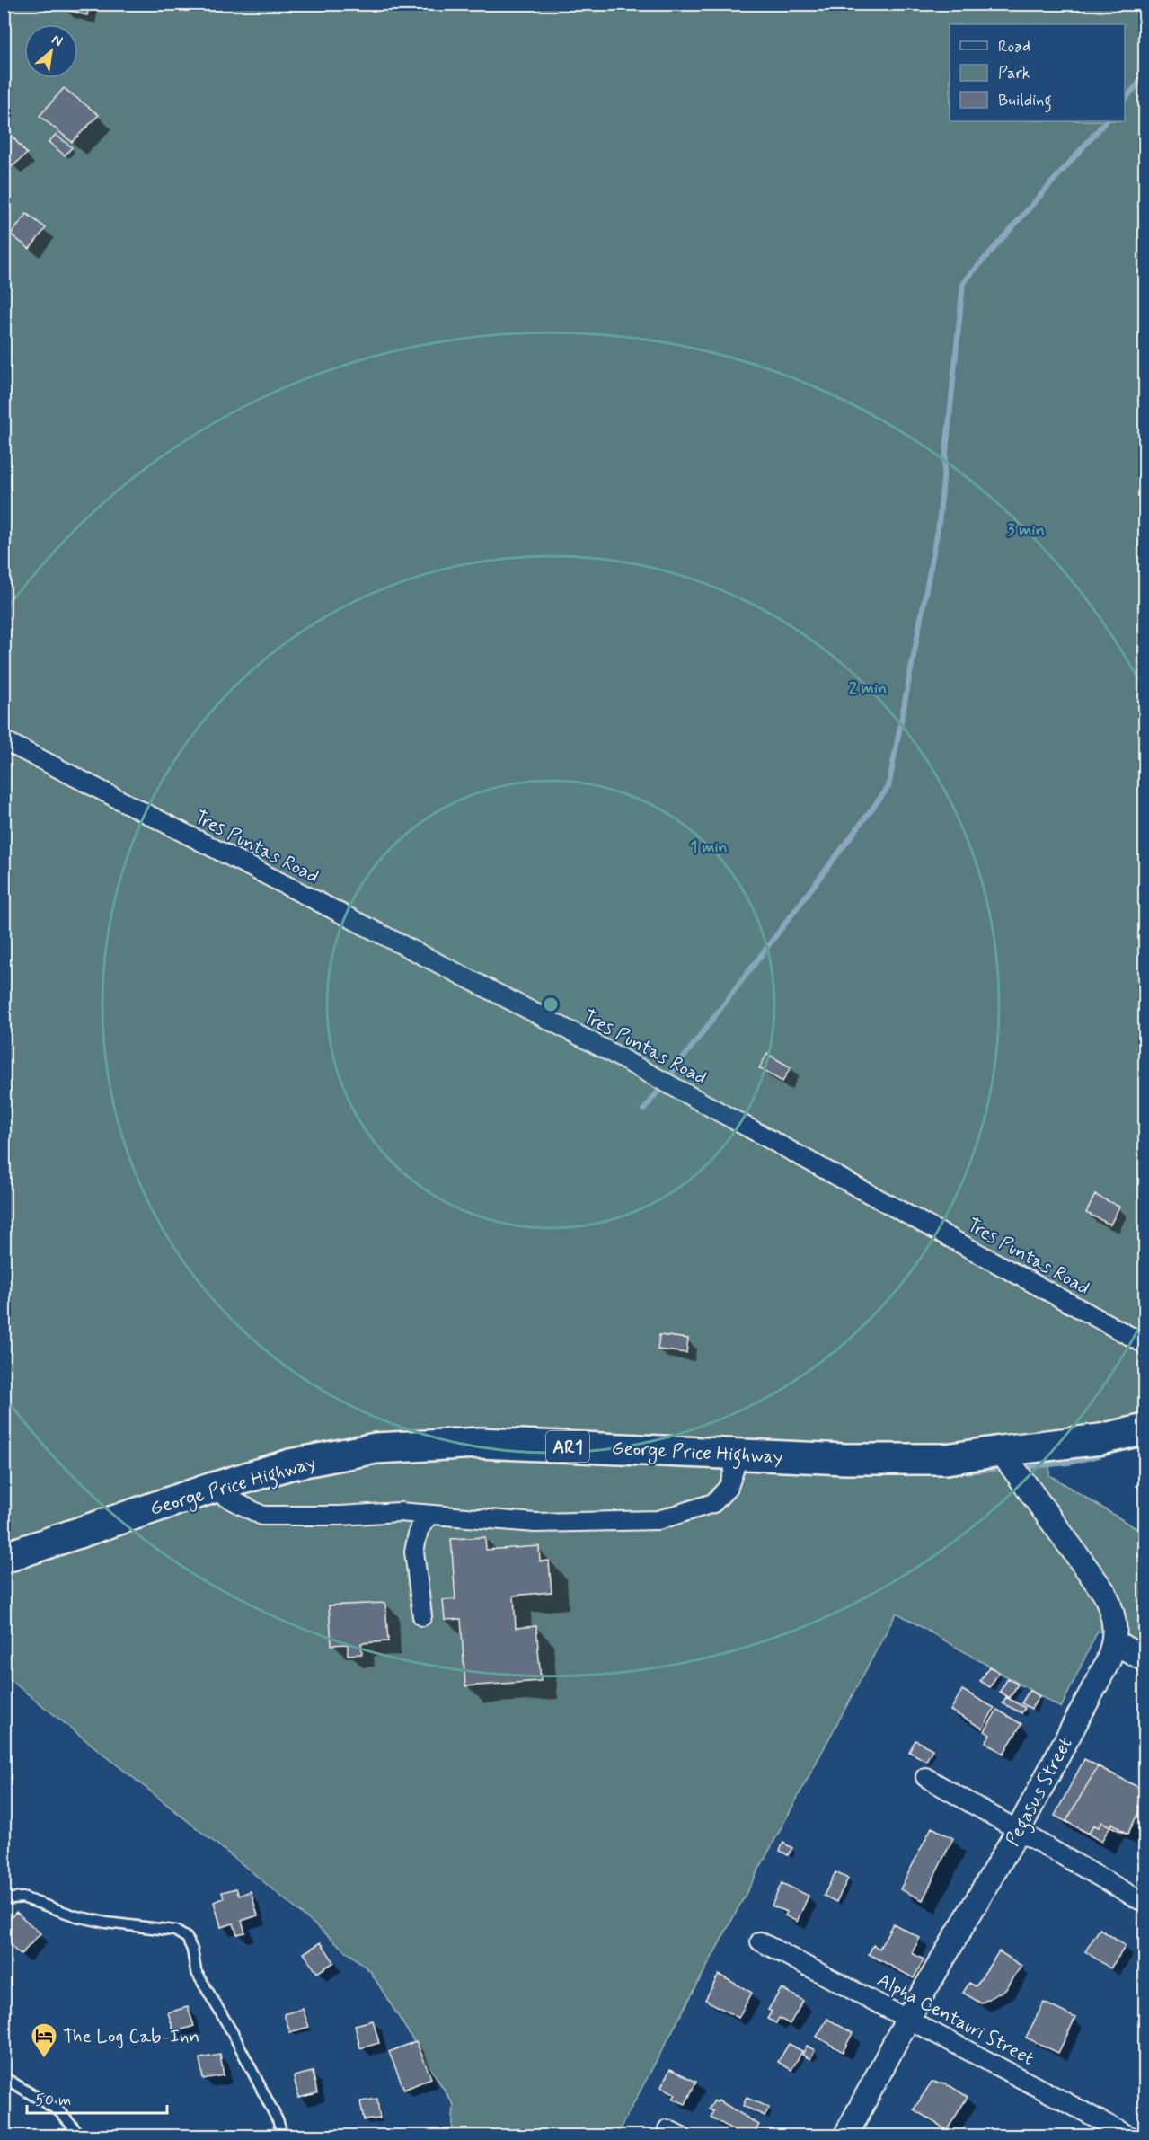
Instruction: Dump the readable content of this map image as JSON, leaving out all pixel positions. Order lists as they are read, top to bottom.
{
  "streets": {
    "highway": ["AR1", "George Price Highway"],
    "street": ["Tres Puntas Road", "Pegasus Street", "Alpha Centauri Street"]
  },
  "crossings": [
    ["George Price Highway", "Pegasus Street"],
    ["Pegasus Street", "Alpha Centauri Street"]
  ],
  "places": {
    "hotel": ["The Log Cab-Inn"]
  },
  "legend": ["Road", "Park", "Building"],
  "scale_bar": "50 m",
  "north": "top right",
  "rings": ["3 min", "2 min", "1 min"]
}
